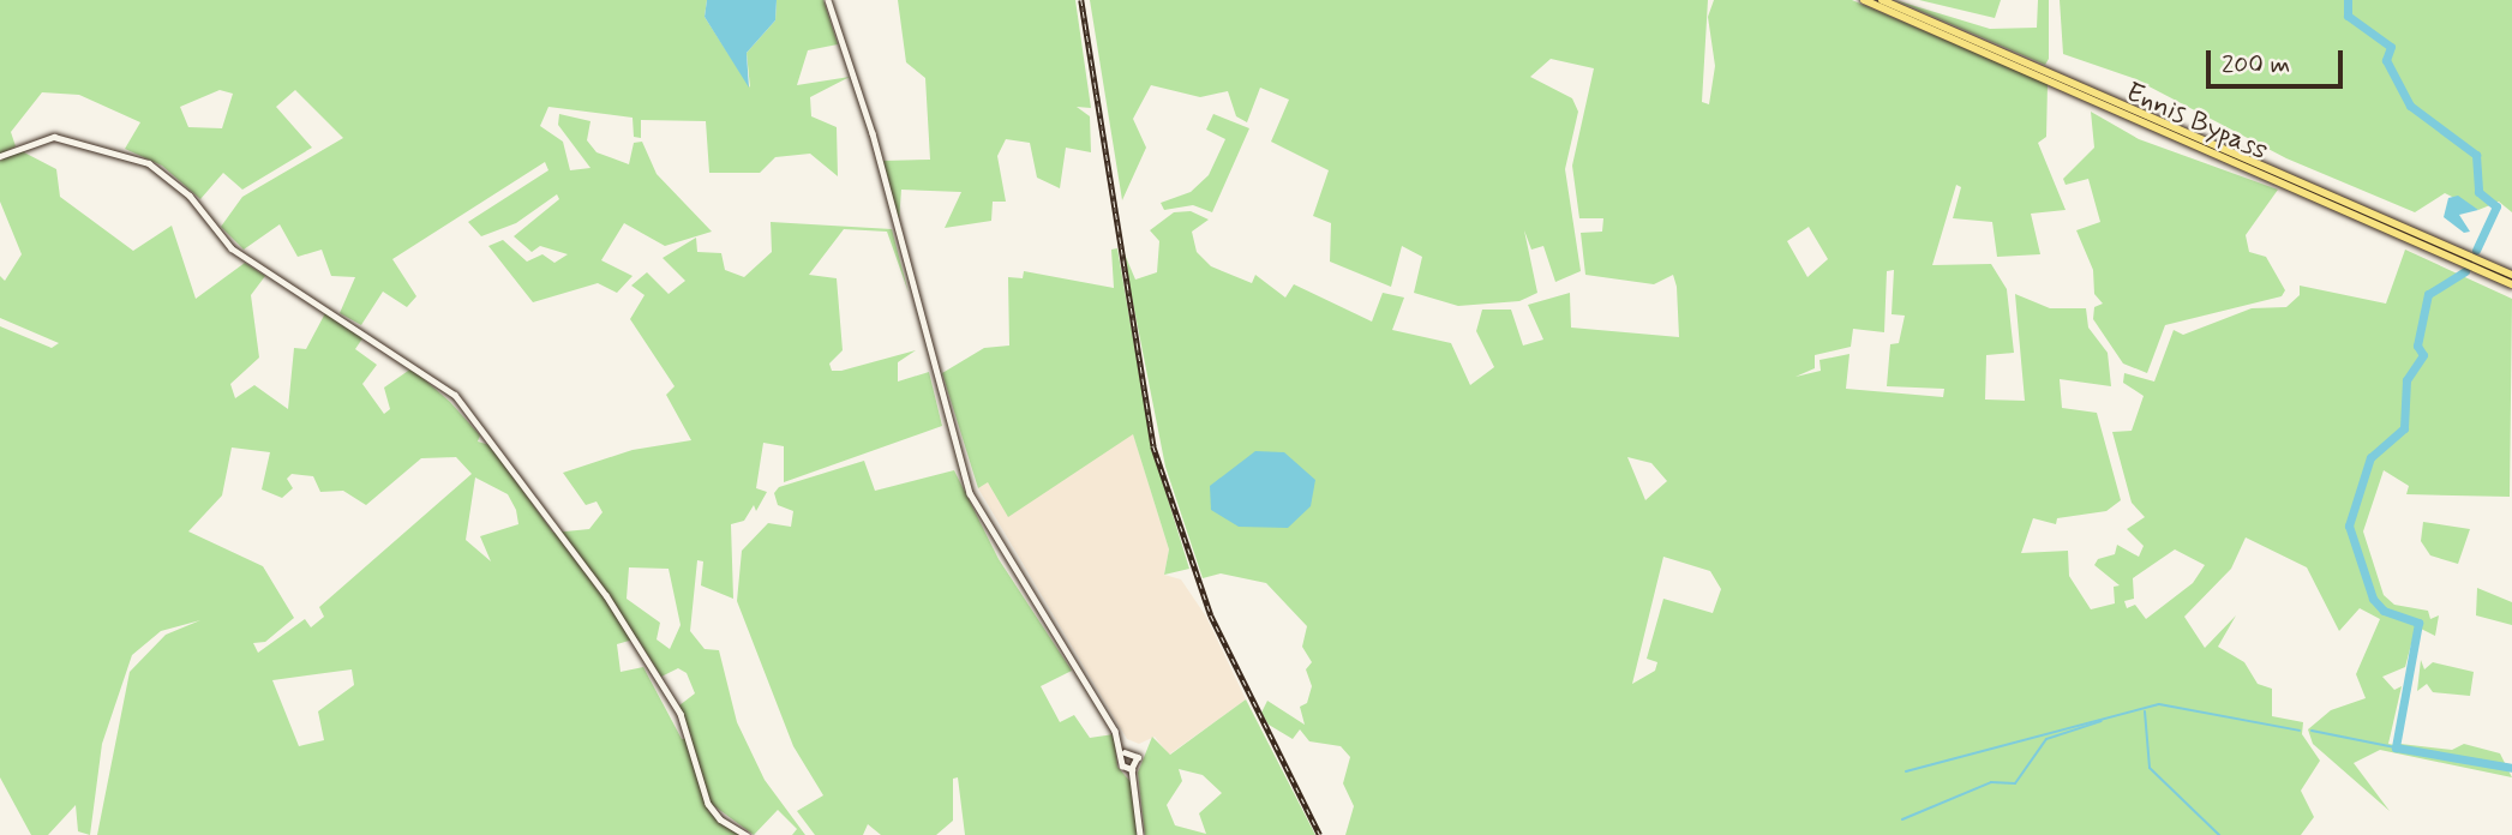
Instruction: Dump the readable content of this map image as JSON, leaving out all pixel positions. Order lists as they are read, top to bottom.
{
  "streets": {
    "highway": ["Ennis Bypass"]
  },
  "scale_bar": "200 m"
}
